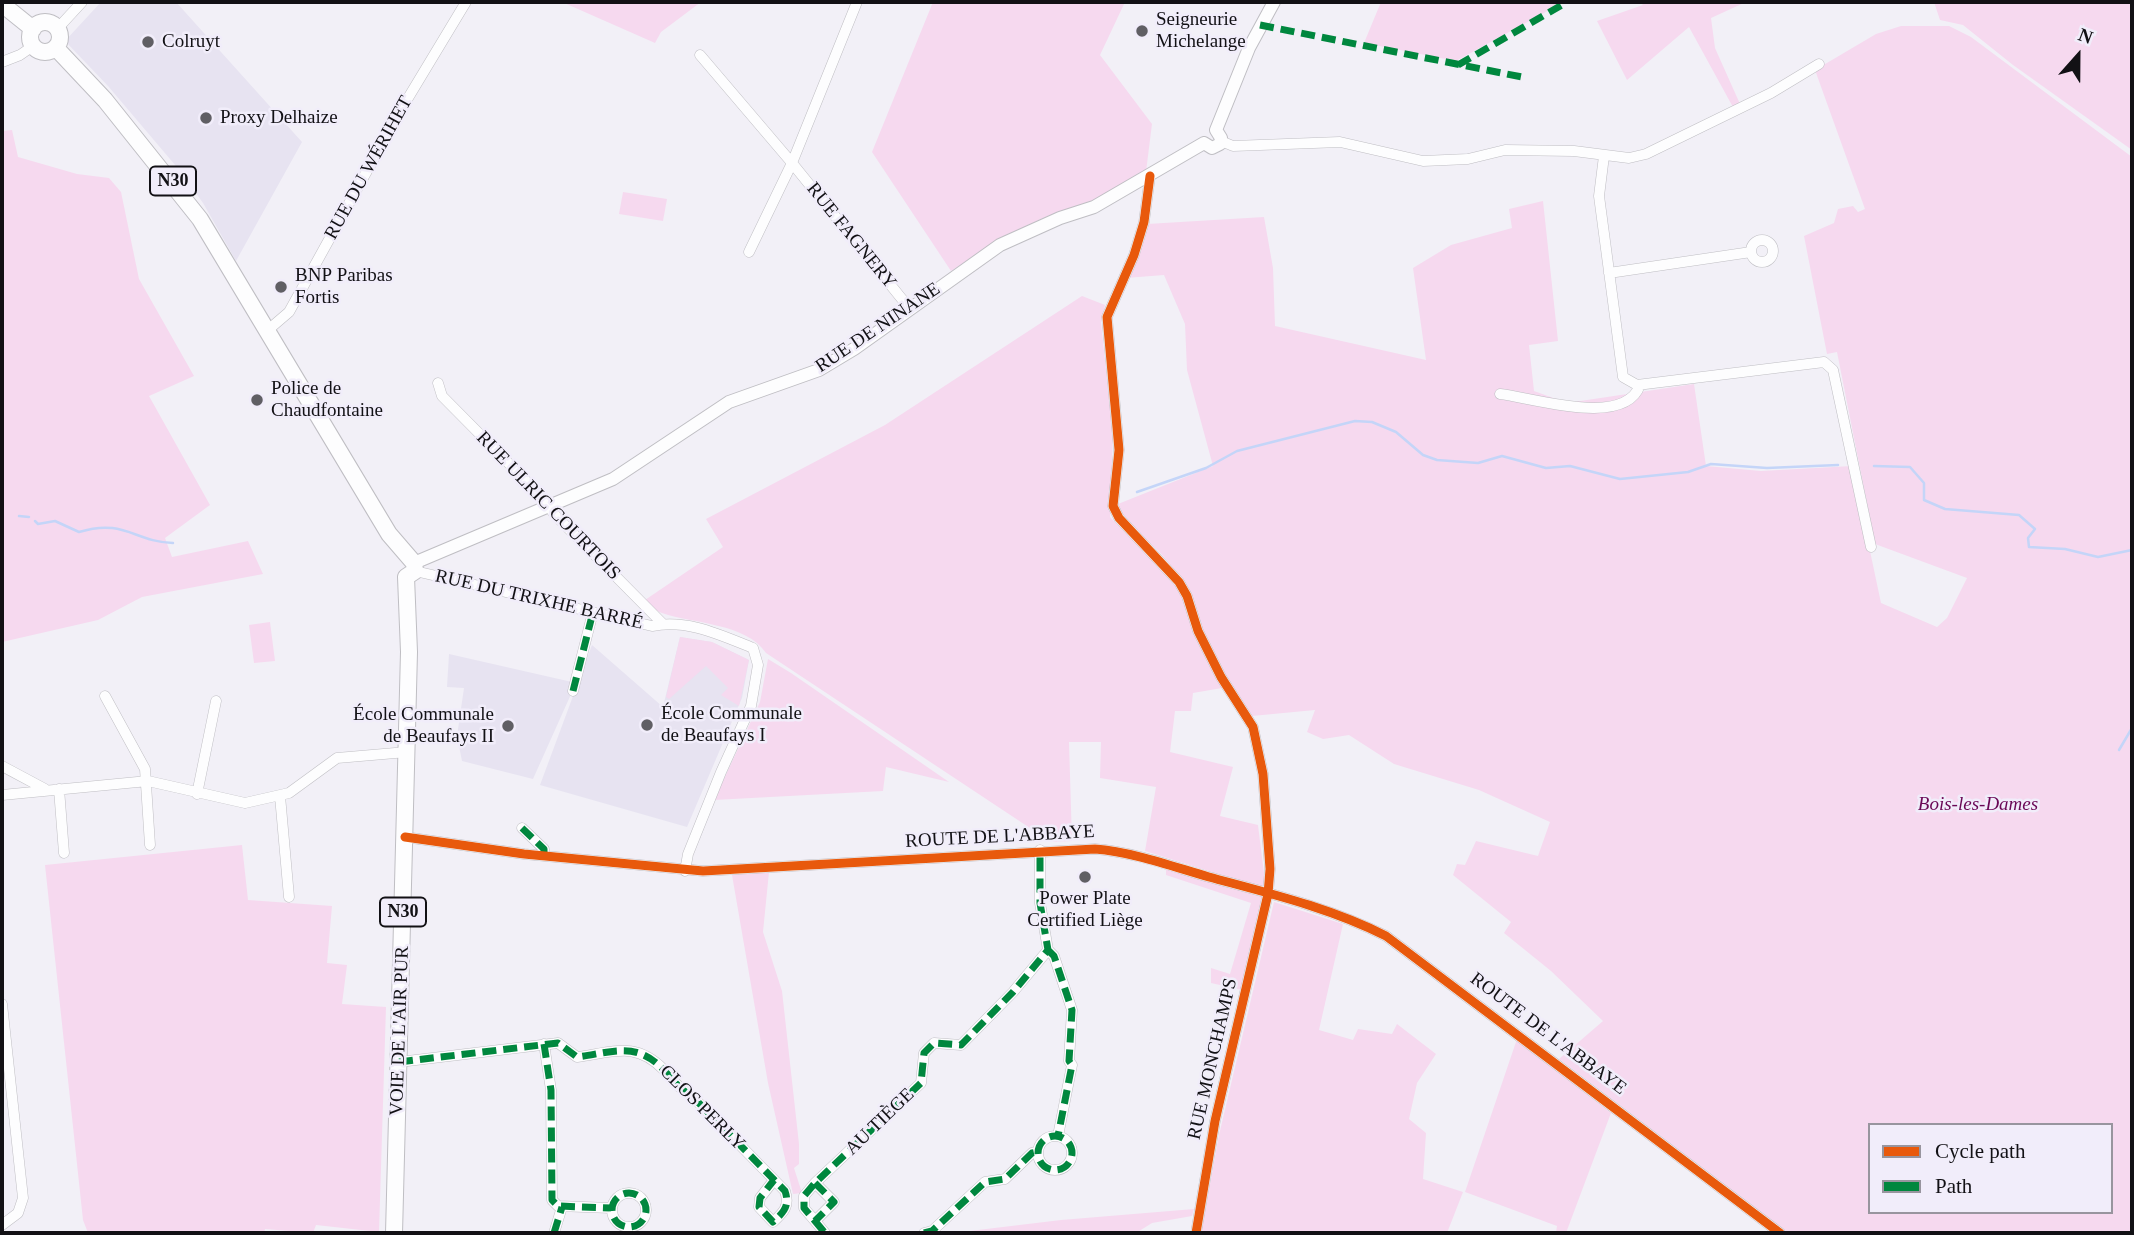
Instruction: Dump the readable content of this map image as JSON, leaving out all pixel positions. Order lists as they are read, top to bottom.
{
  "streets": {
    "main road": ["N30", "VOIE DE L'AIR PUR"],
    "street": [
      "RUE DU WÉRIHET",
      "RUE FAGNERY",
      "RUE DE NINANE",
      "RUE ULRIC COURTOIS",
      "RUE DU TRIXHE BARRÉ",
      "ROUTE DE L'ABBAYE",
      "RUE MONCHAMPS",
      "CLOS PERLY",
      "AU TIÈGE"
    ]
  },
  "crossings": [
    ["RUE DU WÉRIHET", "N30"],
    ["N30", "RUE DE NINANE"],
    ["N30", "RUE DU TRIXHE BARRÉ"],
    ["N30", "VOIE DE L'AIR PUR"],
    ["RUE FAGNERY", "RUE DE NINANE"],
    ["RUE DE NINANE", "RUE ULRIC COURTOIS"],
    ["RUE DE NINANE", "RUE DU TRIXHE BARRÉ"],
    ["RUE DE NINANE", "VOIE DE L'AIR PUR"],
    ["RUE DE NINANE", "RUE MONCHAMPS"],
    ["RUE ULRIC COURTOIS", "RUE DU TRIXHE BARRÉ"],
    ["RUE DU TRIXHE BARRÉ", "ROUTE DE L'ABBAYE"],
    ["RUE DU TRIXHE BARRÉ", "VOIE DE L'AIR PUR"],
    ["ROUTE DE L'ABBAYE", "VOIE DE L'AIR PUR"],
    ["ROUTE DE L'ABBAYE", "RUE MONCHAMPS"],
    ["VOIE DE L'AIR PUR", "CLOS PERLY"]
  ],
  "parks": ["Bois-les-Dames"],
  "places": [
    "Seigneurie Michelange",
    "Colruyt",
    "Proxy Delhaize",
    "BNP Paribas Fortis",
    "Police de Chaudfontaine",
    "École Communale de Beaufays I",
    "École Communale de Beaufays II",
    "Power Plate Certified Liège"
  ],
  "legend": ["Cycle path", "Path"],
  "north": "top"
}
